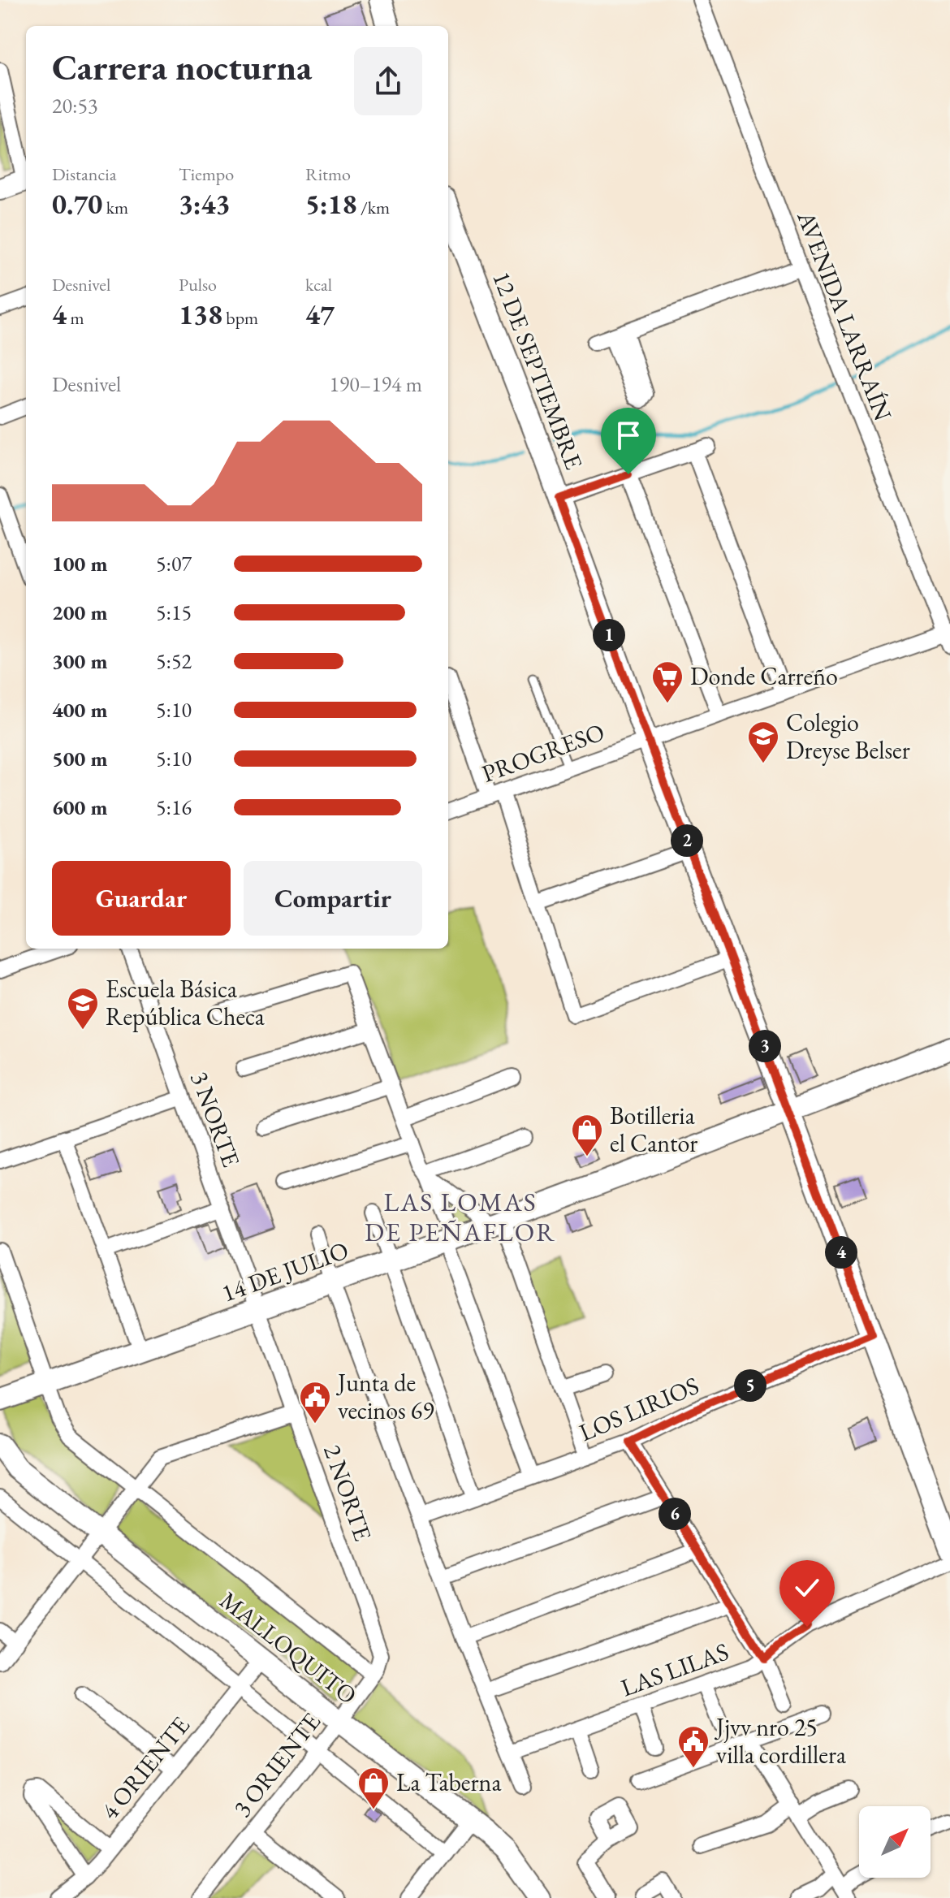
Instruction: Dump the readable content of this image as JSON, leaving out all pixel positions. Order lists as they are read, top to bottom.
{
  "streets": {
    "street": [
      "AVENIDA LARRAÍN",
      "12 DE SEPTIEMBRE",
      "PROGRESO",
      "3 NORTE",
      "14 DE JULIO",
      "LOS LIRIOS",
      "2 NORTE",
      "MALLOQUITO",
      "LAS LILAS",
      "3 ORIENTE",
      "4 ORIENTE"
    ]
  },
  "crossings": [
    ["AVENIDA LARRAÍN", "PROGRESO"],
    ["12 DE SEPTIEMBRE", "PROGRESO"],
    ["12 DE SEPTIEMBRE", "14 DE JULIO"],
    ["12 DE SEPTIEMBRE", "LOS LIRIOS"],
    ["3 NORTE", "14 DE JULIO"],
    ["3 NORTE", "2 NORTE"],
    ["14 DE JULIO", "2 NORTE"],
    ["14 DE JULIO", "MALLOQUITO"],
    ["2 NORTE", "3 ORIENTE"],
    ["MALLOQUITO", "3 ORIENTE"],
    ["MALLOQUITO", "4 ORIENTE"]
  ],
  "districts": ["LAS LOMAS DE PEÑAFLOR"],
  "places": {
    "supermarket": ["Donde Carreño"],
    "school or university": ["Colegio Dreyse Belser", "Escuela Básica República Checa"],
    "shop": ["Botilleria el Cantor", "La Taberna"],
    "public building": ["Junta de vecinos 69", "Jjvv nro 25 villa cordillera"]
  },
  "north": "top right",
  "page": {
    "heading": ["Carrera nocturna", "20:53"],
    "stats": [
      ["Distancia", "0.70 km"],
      ["Tiempo", "3:43"],
      ["Ritmo", "5:18 /km"],
      ["Desnivel", "4 m"],
      ["Pulso", "138 bpm"],
      ["kcal", "47"]
    ],
    "chart": ["Desnivel", "190–194 m"],
    "list": [
      {
        "name": "100 m",
        "note": "5:07"
      },
      {
        "name": "200 m",
        "note": "5:15"
      },
      {
        "name": "300 m",
        "note": "5:52"
      },
      {
        "name": "400 m",
        "note": "5:10"
      },
      {
        "name": "500 m",
        "note": "5:10"
      },
      {
        "name": "600 m",
        "note": "5:16"
      }
    ],
    "pins": [
      "1",
      "2",
      "3",
      "4",
      "5",
      "6"
    ],
    "buttons": ["Guardar", "Compartir"]
  }
}
